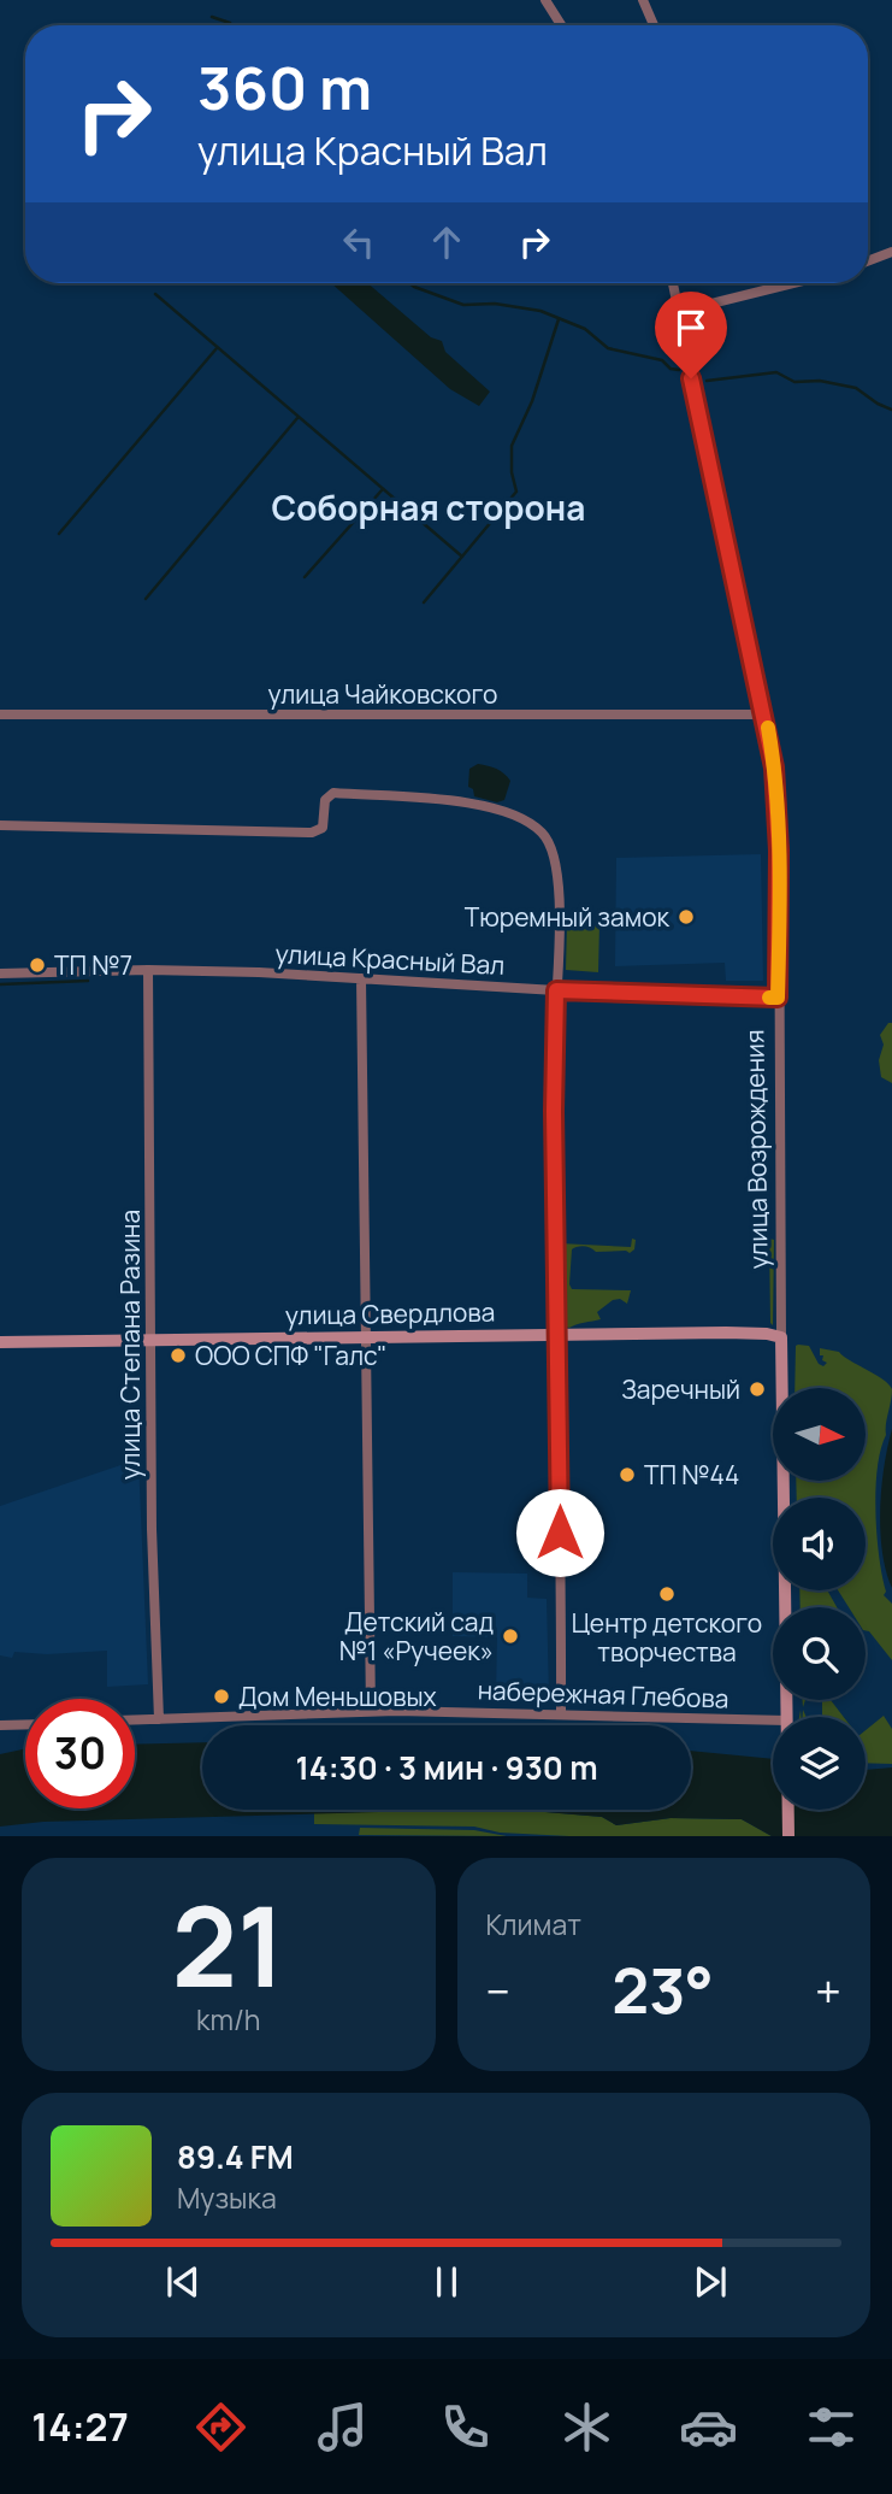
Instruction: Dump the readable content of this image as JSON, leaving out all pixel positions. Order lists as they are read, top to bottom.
{
  "streets": {
    "street": [
      "улица Чайковского",
      "улица Красный Вал",
      "улица Возрождения",
      "улица Свердлова",
      "улица Степана Разина",
      "набережная Глебова"
    ]
  },
  "crossings": [
    ["улица Чайковского", "улица Возрождения"],
    ["улица Красный Вал", "улица Возрождения"],
    ["улица Красный Вал", "улица Степана Разина"],
    ["улица Возрождения", "улица Свердлова"],
    ["улица Свердлова", "улица Степана Разина"],
    ["улица Степана Разина", "набережная Глебова"]
  ],
  "districts": ["Соборная сторона"],
  "places": [
    "Тюремный замок",
    "ТП №7",
    "ООО СПФ \"Галс\"",
    "Заречный",
    "ТП №44",
    "Центр детского творчества",
    "Детский сад №1 «Ручеек»",
    "Дом Меньшовых"
  ],
  "north": "right",
  "page": {
    "turn": ["360 m", "улица Красный Вал"],
    "limit": "30",
    "trip": "14:30 · 3 мин · 930 m",
    "tile": [
      ["21", "km/h"],
      "Климат"
    ],
    "heat": ["−", "23°", "+"],
    "song": ["89.4 FM", "Музыка"],
    "tabs": "14:27"
  }
}
